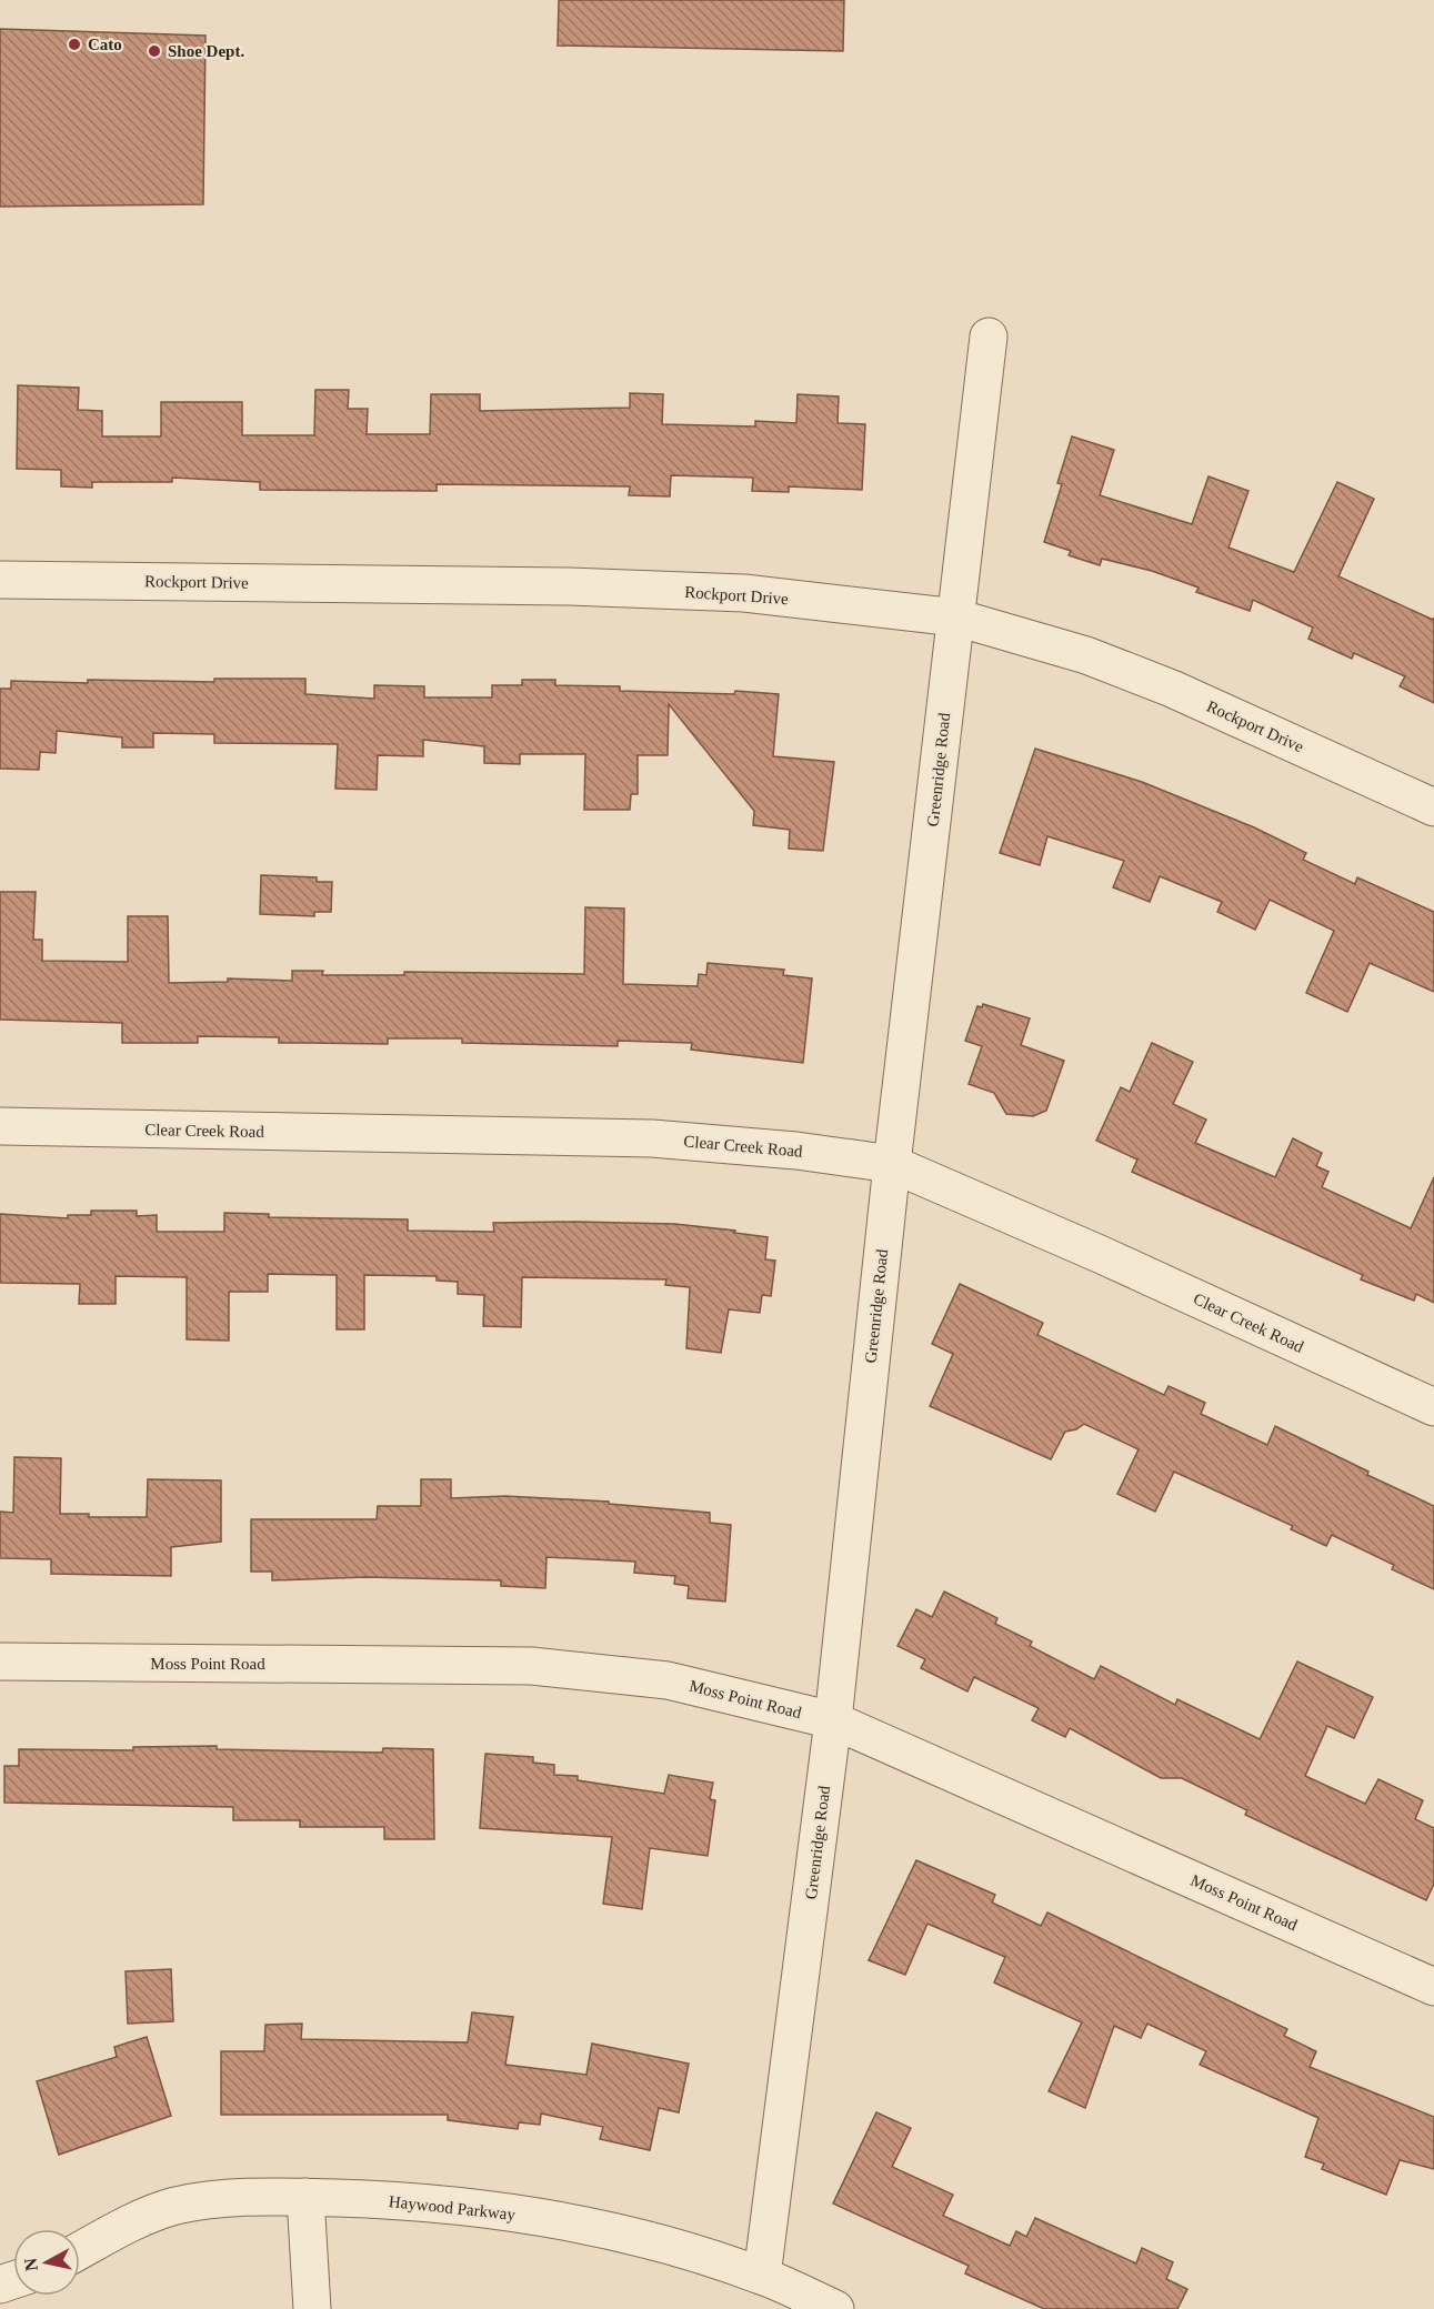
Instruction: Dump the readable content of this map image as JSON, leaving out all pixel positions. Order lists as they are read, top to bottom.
{
  "streets": {
    "street": [
      "Rockport Drive",
      "Greenridge Road",
      "Clear Creek Road",
      "Moss Point Road",
      "Haywood Parkway"
    ]
  },
  "crossings": [
    ["Rockport Drive", "Greenridge Road"],
    ["Greenridge Road", "Clear Creek Road"],
    ["Greenridge Road", "Moss Point Road"],
    ["Greenridge Road", "Haywood Parkway"]
  ],
  "places": ["Cato", "Shoe Dept."],
  "north": "left"
}
